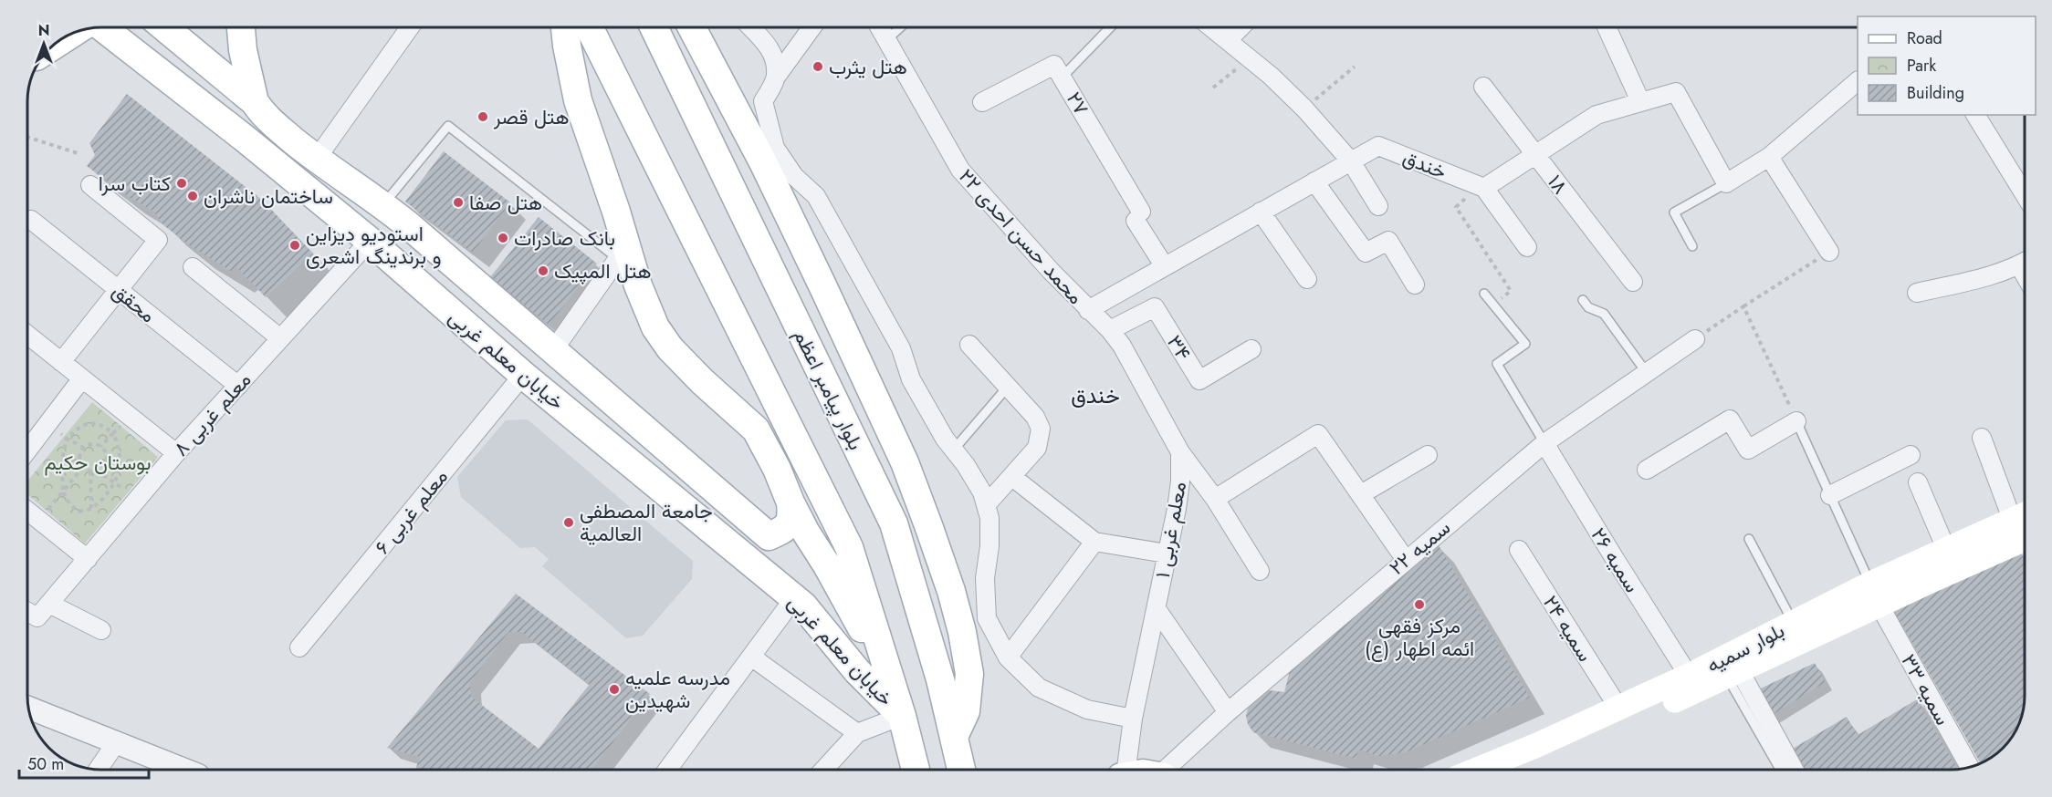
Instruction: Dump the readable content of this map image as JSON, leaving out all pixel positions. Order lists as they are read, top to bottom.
{
  "streets": {
    "main road": ["خیابان معلم غربی", "بلوار پیامبر اعظم", "بلوار سمیه"],
    "street": [
      "۲۷",
      "خندق",
      "۱۸",
      "۲۲ محمد حسن احدی",
      "محقق",
      "۳۴",
      "معلم غربی ۸",
      "معلم غربی ۶",
      "معلم غربی ۱",
      "سمیه ۲۲",
      "سمیه ۲۶",
      "سمیه ۲۴",
      "سمیه ۳۳"
    ]
  },
  "crossings": [
    ["۲۷", "خندق"],
    ["خندق", "۲۲ محمد حسن احدی"],
    ["خندق", "معلم غربی ۱"],
    ["۲۲ محمد حسن احدی", "معلم غربی ۱"],
    ["محقق", "معلم غربی ۸"],
    ["۳۴", "معلم غربی ۱"],
    ["خیابان معلم غربی", "معلم غربی ۸"],
    ["خیابان معلم غربی", "معلم غربی ۶"],
    ["سمیه ۲۲", "سمیه ۲۶"],
    ["سمیه ۲۶", "بلوار سمیه"],
    ["سمیه ۲۴", "بلوار سمیه"],
    ["بلوار سمیه", "سمیه ۳۳"]
  ],
  "districts": ["خندق"],
  "parks": ["بوستان حکیم"],
  "places": [
    "هتل یثرب",
    "هتل قصر",
    "کتاب سرا",
    "ساختمان ناشران",
    "هتل صفا",
    "بانک صادرات",
    "استودیو دیزاین و برندینگ اشعری",
    "هتل المپیک",
    "جامعة المصطفی العالمیة",
    "مرکز فقهی ائمه اطهار (ع)",
    "مدرسه علمیه شهیدین"
  ],
  "legend": ["Road", "Park", "Building"],
  "scale_bar": "50 m",
  "north": "top"
}
